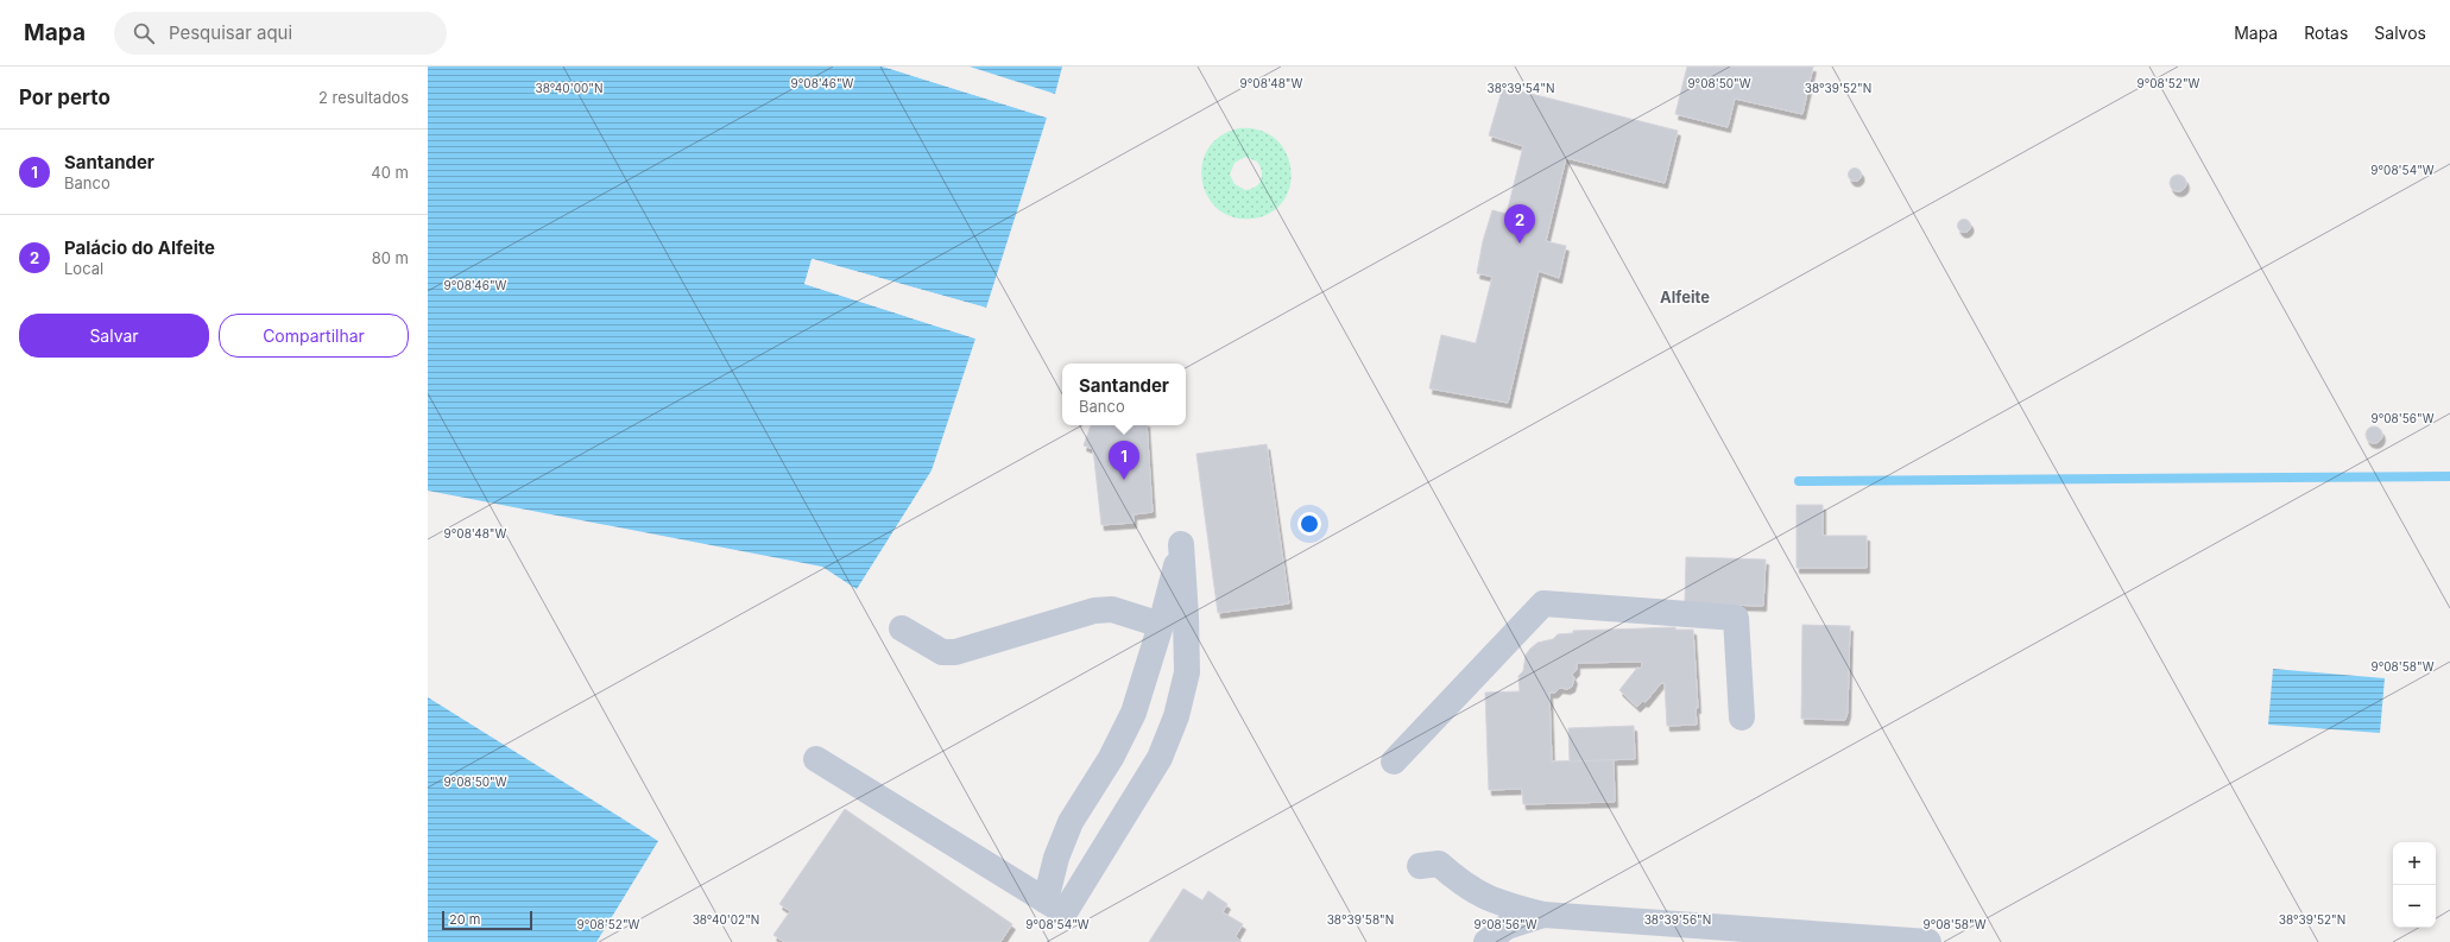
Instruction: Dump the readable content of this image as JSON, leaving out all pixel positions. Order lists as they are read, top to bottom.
{
  "districts": ["Alfeite"],
  "scale_bar": "20 m",
  "page": {
    "header": "Mapa",
    "search": "Pesquisar aqui",
    "nav": ["Mapa", "Rotas", "Salvos"],
    "heading": ["Por perto", "2 resultados"],
    "list": [
      {
        "mark": "1",
        "name": "Santander",
        "note": "Banco",
        "value": "40 m"
      },
      {
        "mark": "2",
        "name": "Palácio do Alfeite",
        "note": "Local",
        "value": "80 m"
      }
    ],
    "pins": ["2", "1"],
    "buttons": ["Salvar", "Compartilhar"],
    "popup": ["Santander", "Banco"],
    "map_buttons": ["+", "−"],
    "scale": "20 m"
  },
  "coordinates": [
    "9°08'46\"W",
    "9°08'50\"W",
    "9°08'48\"W",
    "9°08'52\"W",
    "38°40'00\"N",
    "38°39'54\"N",
    "38°39'52\"N",
    "9°08'54\"W",
    "9°08'56\"W",
    "9°08'58\"W",
    "38°40'02\"N",
    "38°39'58\"N",
    "38°39'56\"N"
  ]
}
